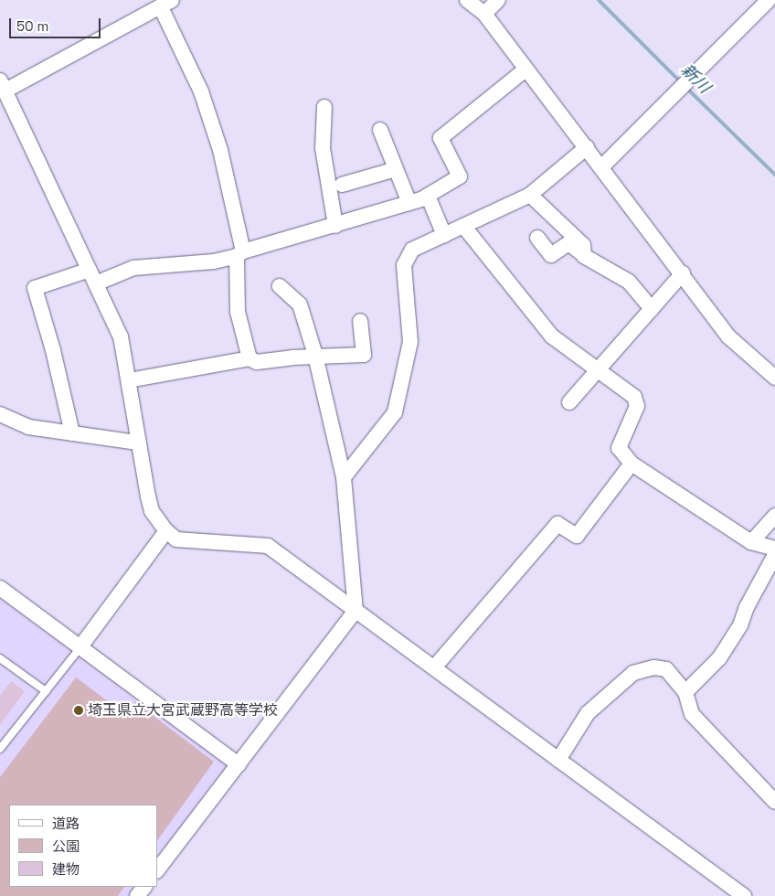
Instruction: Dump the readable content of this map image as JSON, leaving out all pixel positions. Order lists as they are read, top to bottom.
{
  "water": ["新川"],
  "places": ["埼玉県立大宮武蔵野高等学校"],
  "legend": ["道路", "公園", "建物"],
  "scale_bar": "50 m"
}
